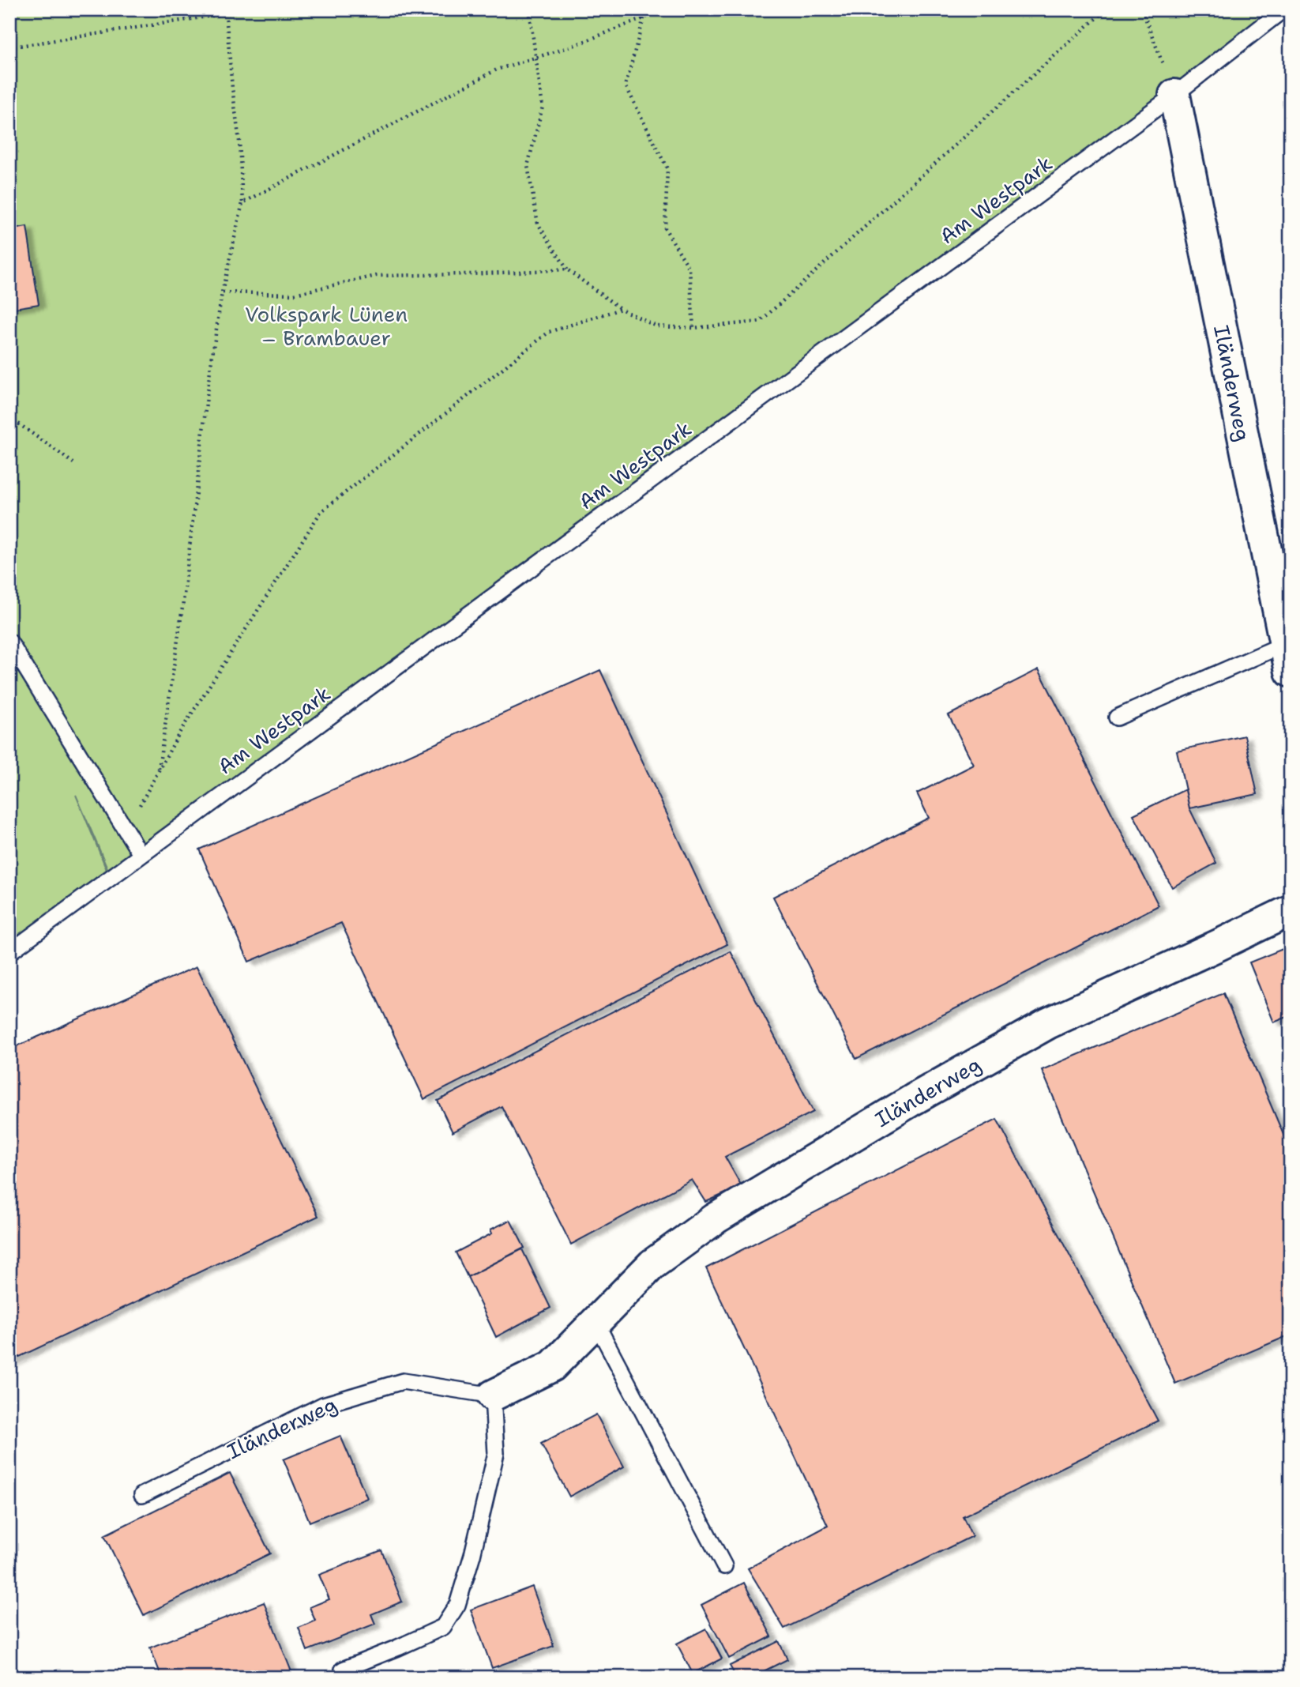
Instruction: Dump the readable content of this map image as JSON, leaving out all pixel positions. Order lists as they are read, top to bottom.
{
  "streets": {
    "street": ["Iländerweg"],
    "lane": ["Am Westpark"]
  },
  "crossings": [
    ["Am Westpark", "Iländerweg"]
  ],
  "parks": ["Volkspark Lünen – Brambauer"]
}
